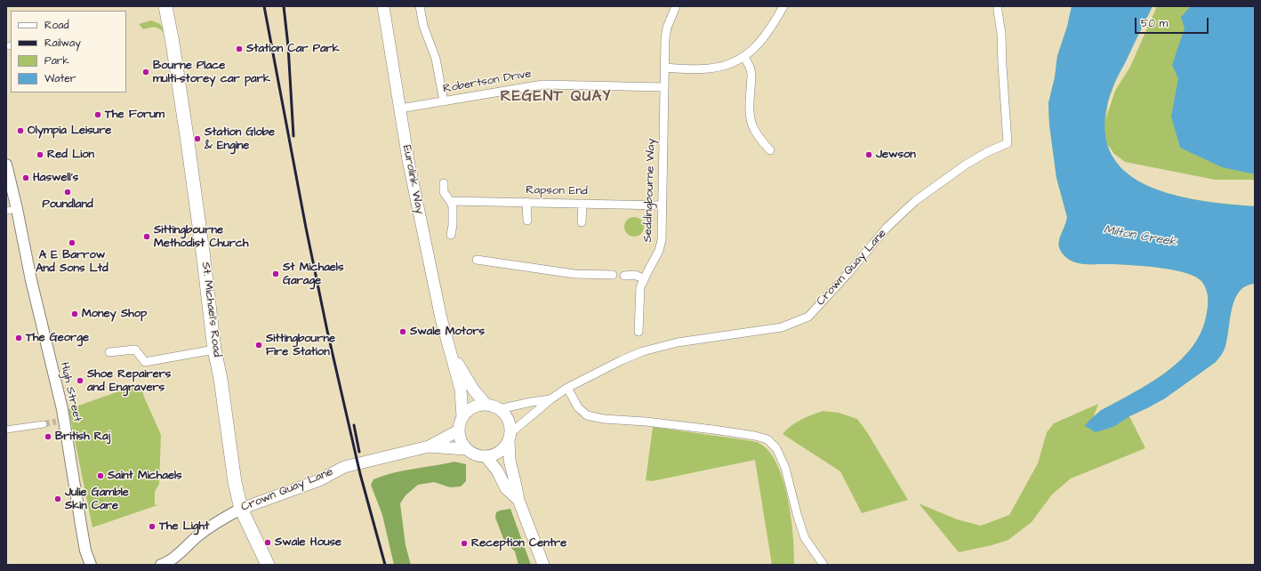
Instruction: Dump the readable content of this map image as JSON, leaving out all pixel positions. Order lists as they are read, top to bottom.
{
  "streets": {
    "main road": ["Eurolink Way", "Crown Quay Lane", "St. Michael's Road"],
    "street": [
      "Robertson Drive",
      "Seddingbourne Way",
      "Rapson End",
      "High Street"
    ]
  },
  "crossings": [
    ["Robertson Drive", "Eurolink Way"],
    ["Robertson Drive", "Seddingbourne Way"],
    ["Eurolink Way", "Crown Quay Lane"],
    ["Seddingbourne Way", "Rapson End"],
    ["Crown Quay Lane", "St. Michael's Road"]
  ],
  "districts": ["REGENT QUAY"],
  "water": ["Milton Creek"],
  "places": [
    "Station Car Park",
    "Bourne Place multi-storey car park",
    "The Forum",
    "Olympia Leisure",
    "Station Globe & Engine",
    "Red Lion",
    "Jewson",
    "Haswell's",
    "Poundland",
    "Sittingbourne Methodist Church",
    "A E Barrow And Sons Ltd",
    "St Michaels Garage",
    "Money Shop",
    "Swale Motors",
    "The George",
    "Sittingbourne Fire Station",
    "Shoe Repairers and Engravers",
    "British Raj",
    "Saint Michaels",
    "Julie Gamble Skin Care",
    "The Light",
    "Swale House",
    "Reception Centre"
  ],
  "legend": [
    "Road",
    "Railway",
    "Park",
    "Water"
  ],
  "scale_bar": "50 m"
}
